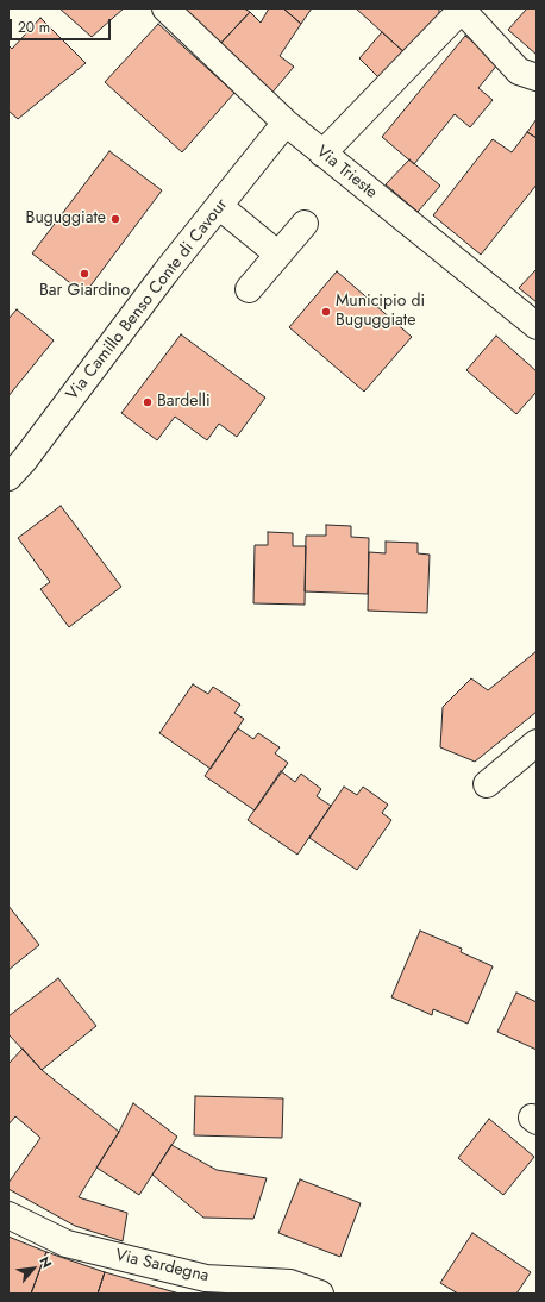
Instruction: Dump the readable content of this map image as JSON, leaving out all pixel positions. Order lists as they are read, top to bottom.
{
  "streets": {
    "street": ["Via Trieste", "Via Camillo Benso Conte di Cavour", "Via Sardegna"]
  },
  "crossings": [
    ["Via Trieste", "Via Camillo Benso Conte di Cavour"]
  ],
  "places": [
    "Buguggiate",
    "Bar Giardino",
    "Municipio di Buguggiate",
    "Bardelli"
  ],
  "scale_bar": "20 m",
  "north": "top right"
}
